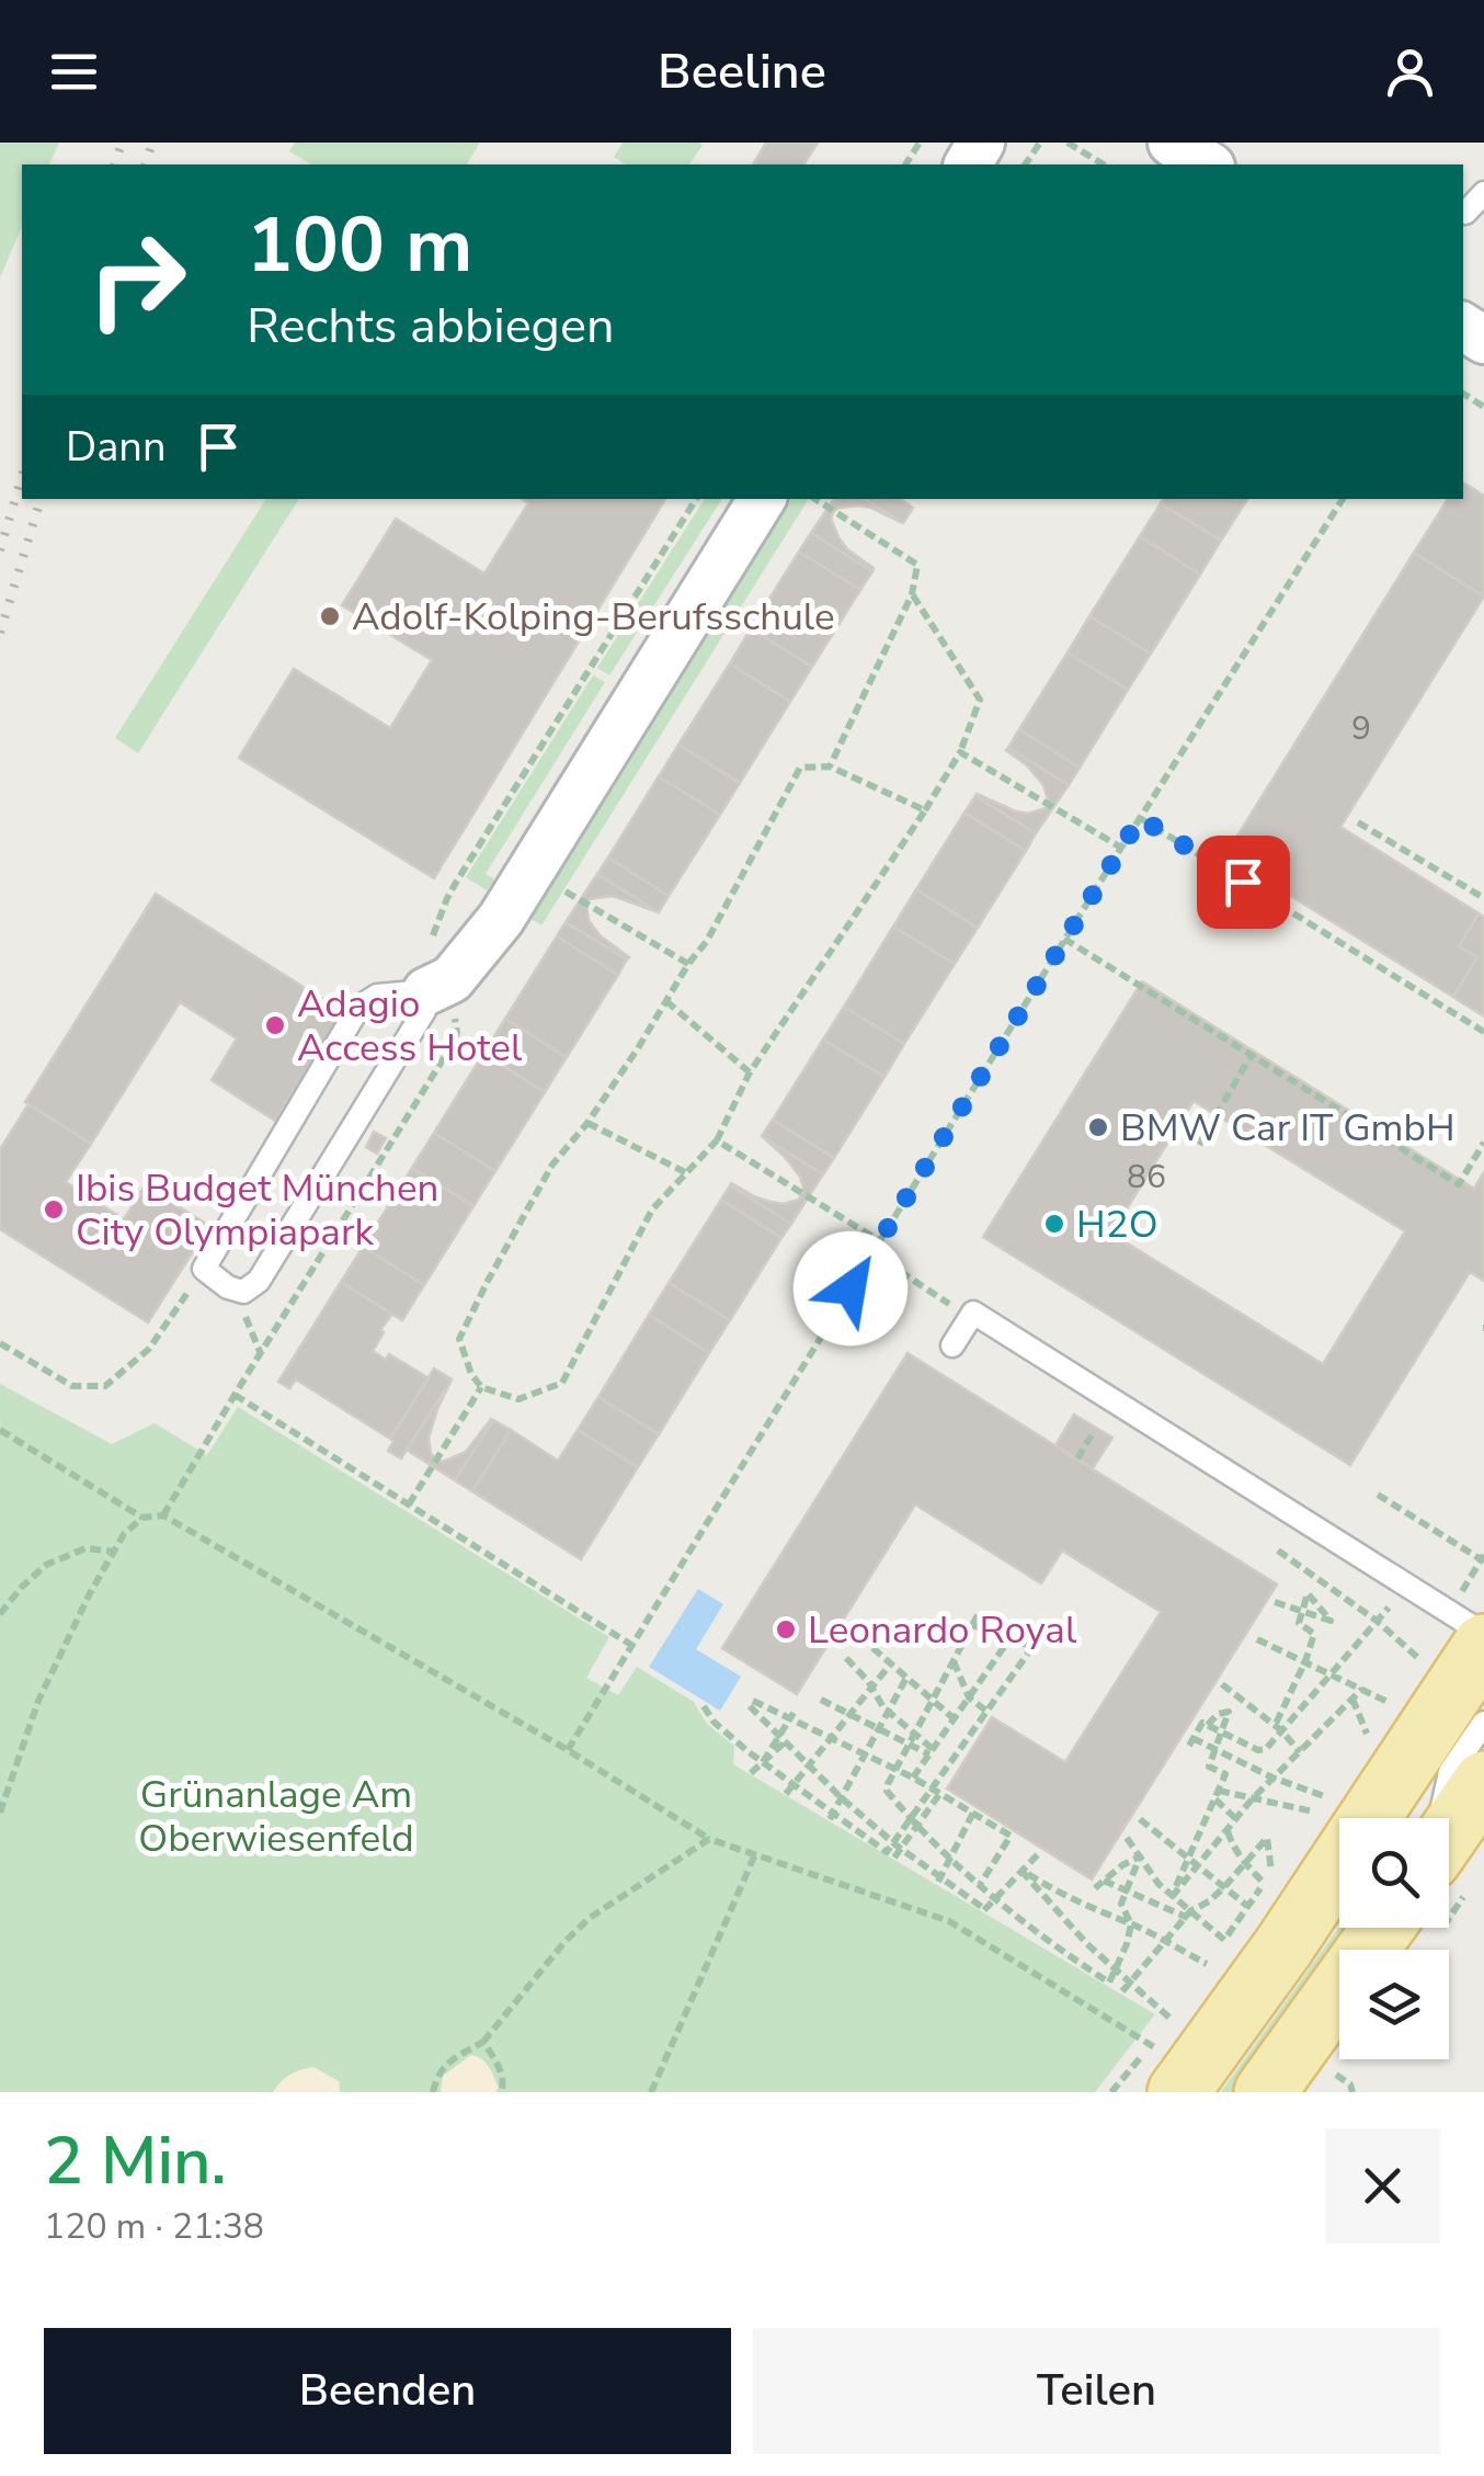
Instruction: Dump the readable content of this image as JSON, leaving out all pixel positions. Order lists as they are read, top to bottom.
{
  "parks": ["Grünanlage Am Oberwiesenfeld"],
  "places": [
    "Adolf-Kolping-Berufsschule",
    "Adagio Access Hotel",
    "BMW Car IT GmbH",
    "Ibis Budget München City Olympiapark",
    "H2O",
    "Leonardo Royal"
  ],
  "house_numbers": ["9", "86"],
  "page": {
    "header": "Beeline",
    "turn": ["100 m", "Rechts abbiegen"],
    "then": "Dann",
    "heading": ["2 Min.", "120 m · 21:38"],
    "buttons": ["Beenden", "Teilen"]
  }
}
